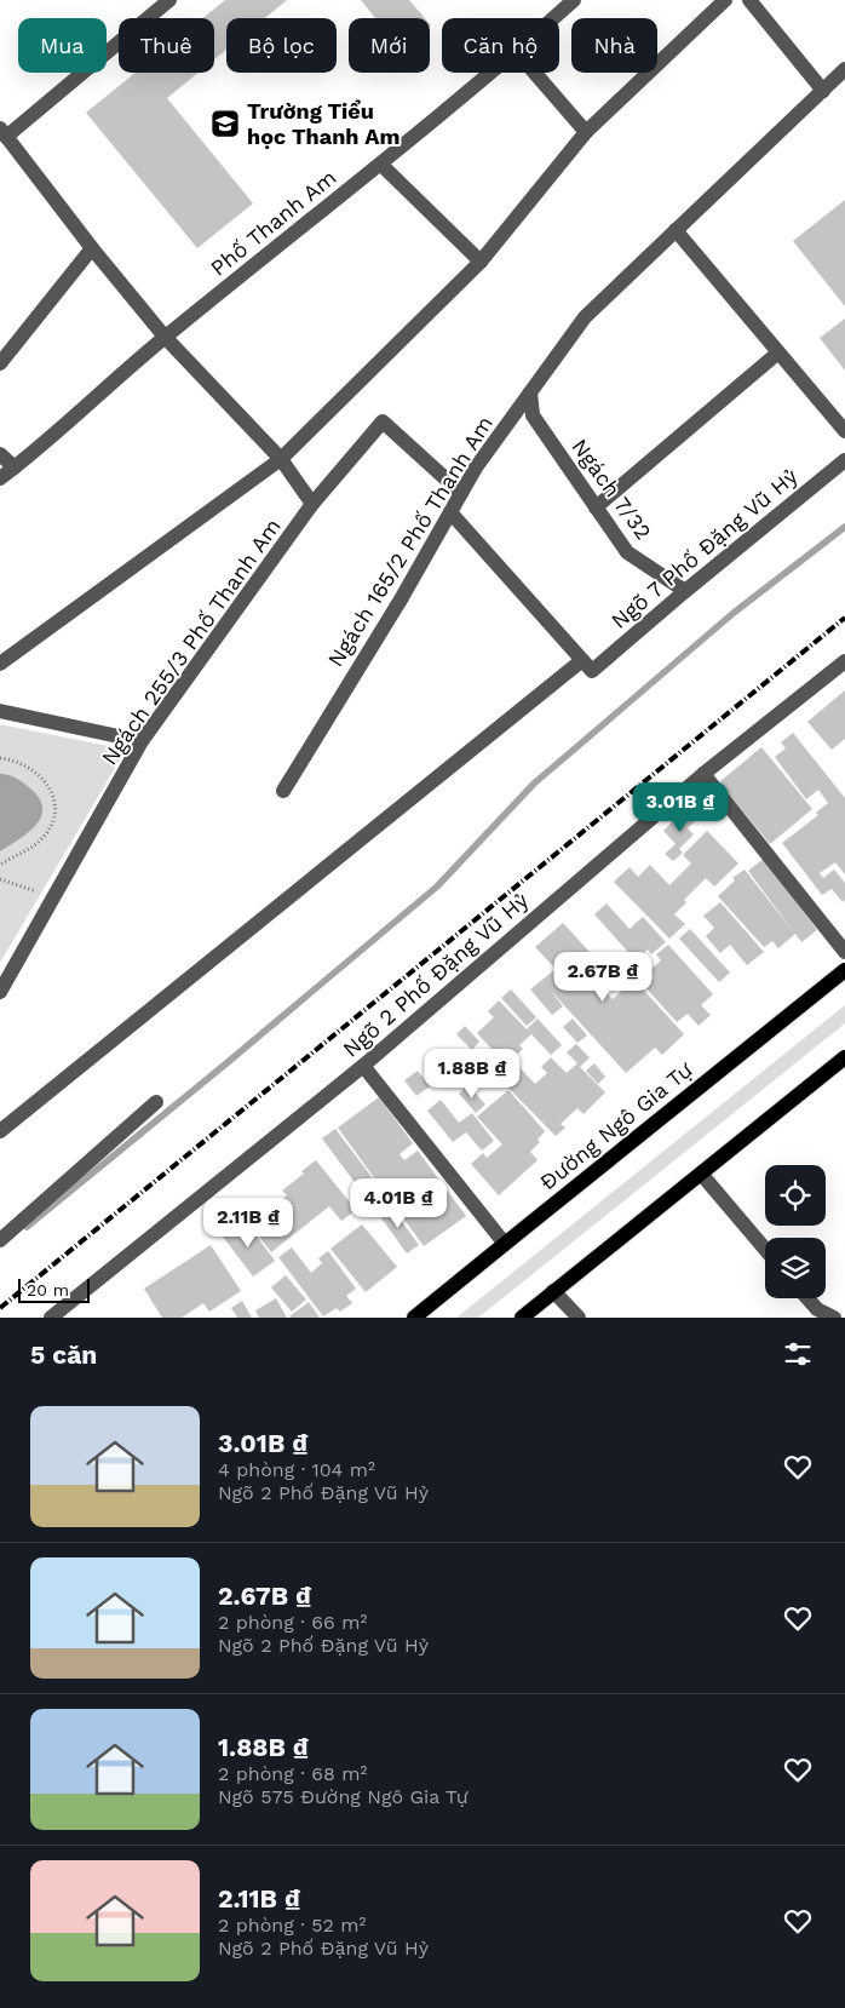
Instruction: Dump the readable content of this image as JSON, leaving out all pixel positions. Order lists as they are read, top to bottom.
{
  "streets": {
    "main road": ["Đường Ngô Gia Tự"],
    "street": [
      "Phố Thanh Am",
      "Ngách 7/32",
      "Ngách 165/2 Phố Thanh Am",
      "Ngõ 7 Phố Đặng Vũ Hỷ",
      "Ngách 255/3 Phố Thanh Am",
      "Ngõ 2 Phố Đặng Vũ Hỷ"
    ]
  },
  "crossings": [
    ["Ngách 7/32", "Ngách 165/2 Phố Thanh Am"],
    ["Ngách 7/32", "Ngõ 7 Phố Đặng Vũ Hỷ"],
    ["Ngách 165/2 Phố Thanh Am", "Ngách 255/3 Phố Thanh Am"]
  ],
  "places": {
    "school or university": ["Trường Tiểu học Thanh Am"]
  },
  "scale_bar": "20 m",
  "page": {
    "chip": [
      "Mua",
      "Thuê",
      "Bộ lọc",
      "Mới",
      "Căn hộ",
      "Nhà"
    ],
    "price": [
      "3.01B ₫",
      "2.67B ₫",
      "1.88B ₫",
      "4.01B ₫",
      "2.11B ₫"
    ],
    "scale": "20 m",
    "heading": "5 căn",
    "list": [
      {
        "name": "3.01B ₫",
        "note": "4 phòng · 104 m² · Ngõ 2 Phố Đặng Vũ Hỷ"
      },
      {
        "name": "2.67B ₫",
        "note": "2 phòng · 66 m² · Ngõ 2 Phố Đặng Vũ Hỷ"
      },
      {
        "name": "1.88B ₫",
        "note": "2 phòng · 68 m² · Ngõ 575 Đường Ngô Gia Tự"
      },
      {
        "name": "2.11B ₫",
        "note": "2 phòng · 52 m² · Ngõ 2 Phố Đặng Vũ Hỷ"
      }
    ]
  }
}
